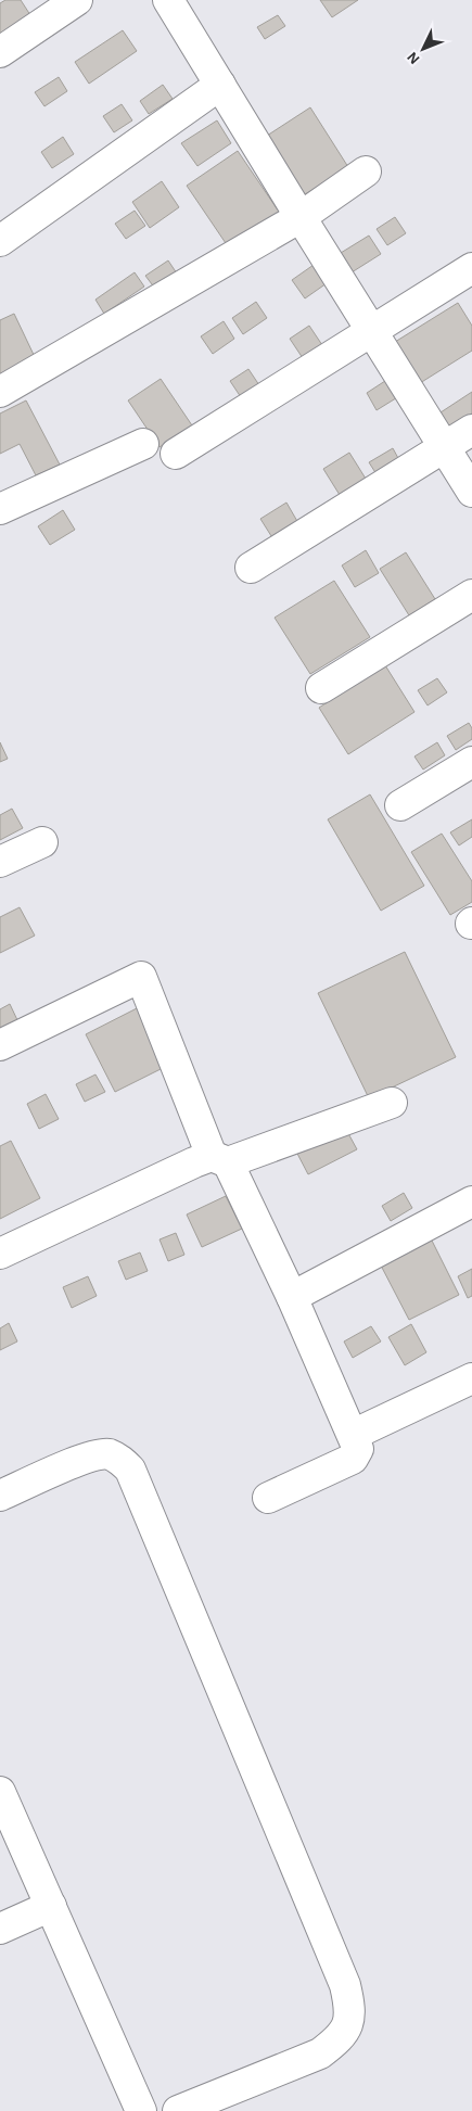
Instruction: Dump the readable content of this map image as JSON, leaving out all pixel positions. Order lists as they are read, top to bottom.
{
  "north": "bottom left"
}
